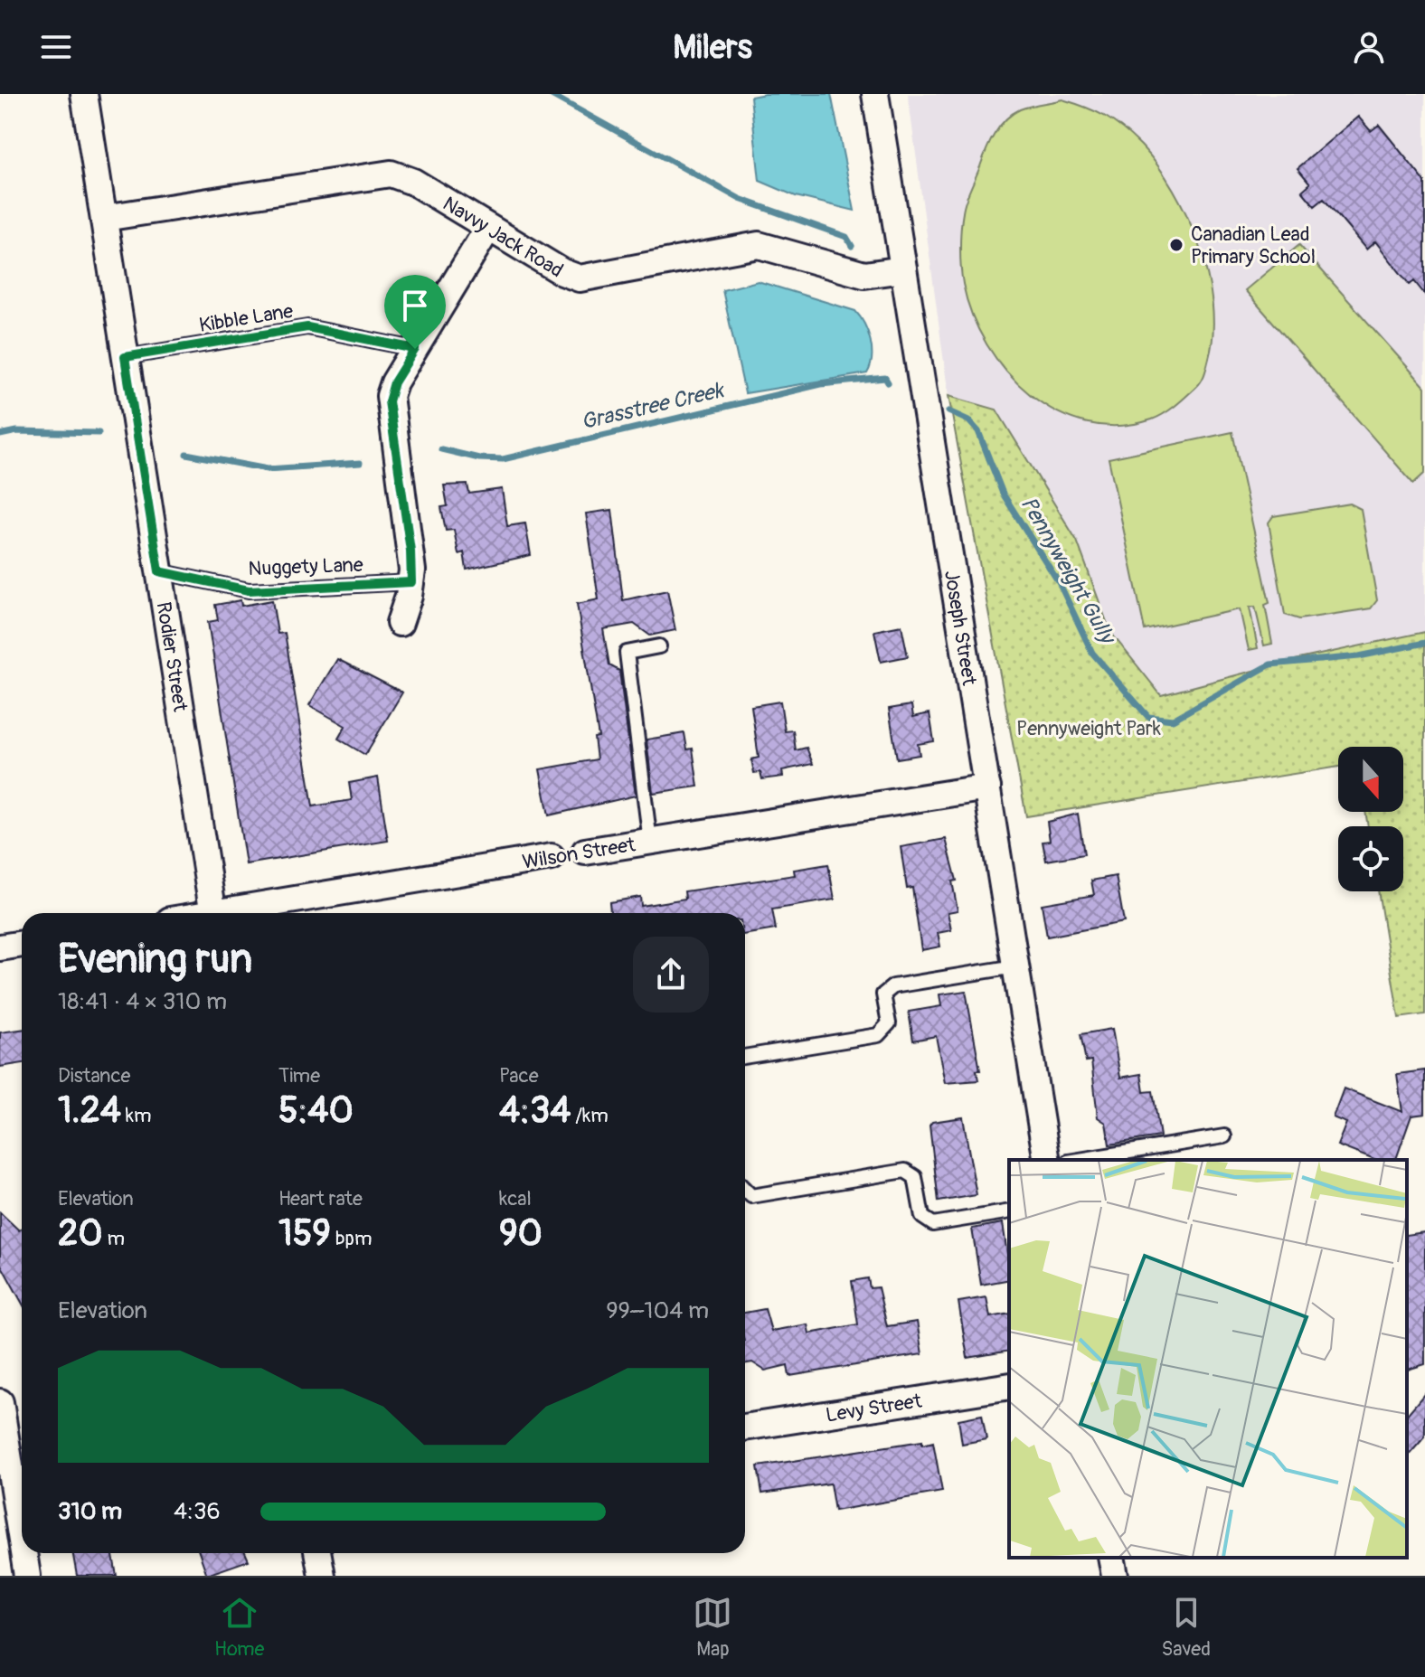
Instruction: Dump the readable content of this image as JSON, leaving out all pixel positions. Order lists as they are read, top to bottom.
{
  "streets": {
    "street": [
      "Navvy Jack Road",
      "Joseph Street",
      "Rodier Street",
      "Wilson Street",
      "Levy Street"
    ],
    "lane": ["Kibble Lane", "Nuggety Lane"]
  },
  "crossings": [
    ["Navvy Jack Road", "Joseph Street"],
    ["Navvy Jack Road", "Rodier Street"],
    ["Kibble Lane", "Rodier Street"],
    ["Nuggety Lane", "Rodier Street"],
    ["Joseph Street", "Wilson Street"]
  ],
  "water": ["Grasstree Creek", "Pennyweight Gully"],
  "parks": ["Pennyweight Park"],
  "places": ["Canadian Lead Primary School"],
  "north": "bottom",
  "page": {
    "header": "Milers",
    "heading": ["Evening run", "18:41 · 4 × 310 m"],
    "stats": [
      ["Distance", "1.24 km"],
      ["Time", "5:40"],
      ["Pace", "4:34 /km"],
      ["Elevation", "20 m"],
      ["Heart rate", "159 bpm"],
      ["kcal", "90"]
    ],
    "chart": ["Elevation", "99–104 m"],
    "list": [
      {
        "name": "310 m",
        "note": "4:36"
      }
    ],
    "tabs": ["Home", "Map", "Saved"]
  }
}
